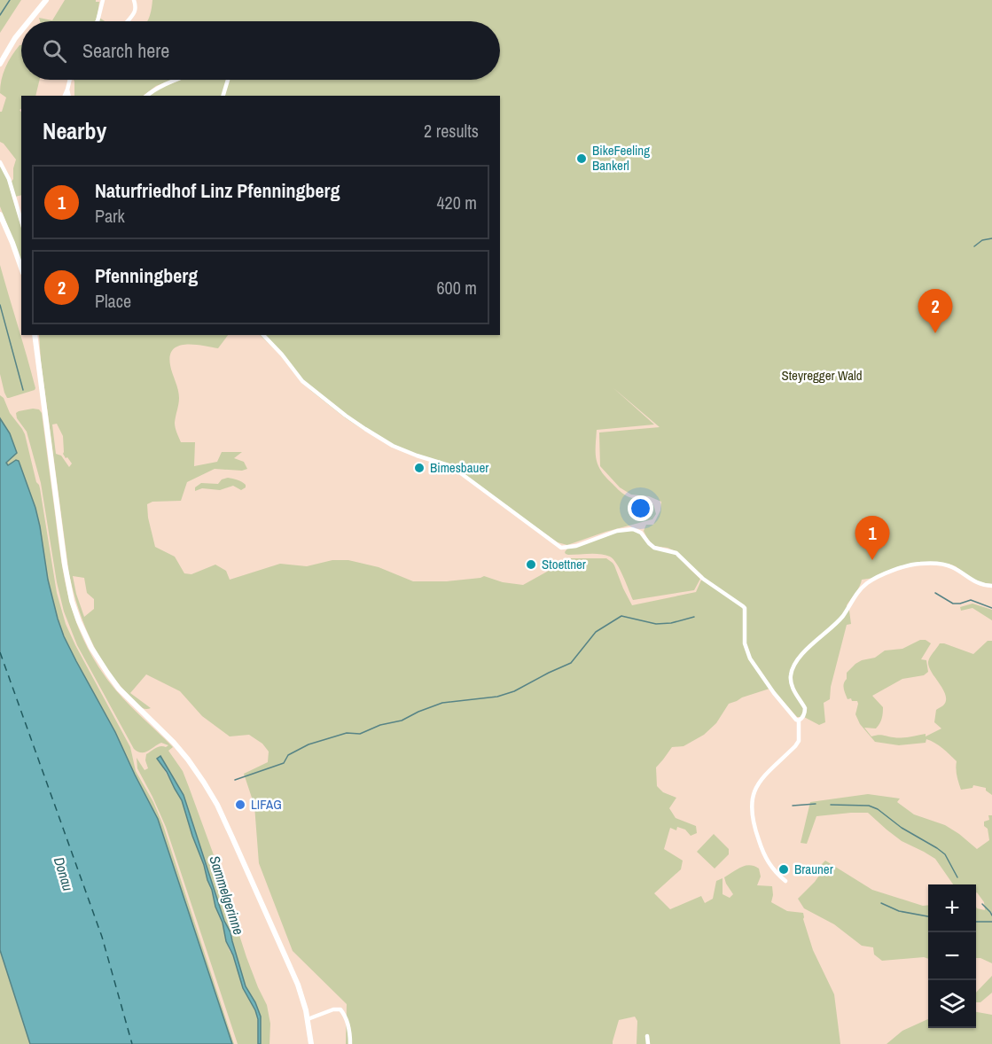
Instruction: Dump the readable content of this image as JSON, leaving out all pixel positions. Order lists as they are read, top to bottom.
{
  "water": ["Donau", "Sammelgerinne"],
  "parks": ["Steyregger Wald"],
  "places": [
    "BikeFeeling Bankerl",
    "Bimesbauer",
    "Stoettner",
    "LIFAG",
    "Brauner"
  ],
  "page": {
    "search": "Search here",
    "heading": ["Nearby", "2 results"],
    "list": [
      {
        "mark": "1",
        "name": "Naturfriedhof Linz Pfenningberg",
        "note": "Park",
        "value": "420 m"
      },
      {
        "mark": "2",
        "name": "Pfenningberg",
        "note": "Place",
        "value": "600 m"
      }
    ],
    "pins": ["2", "1"],
    "map_buttons": ["+", "−"]
  }
}
